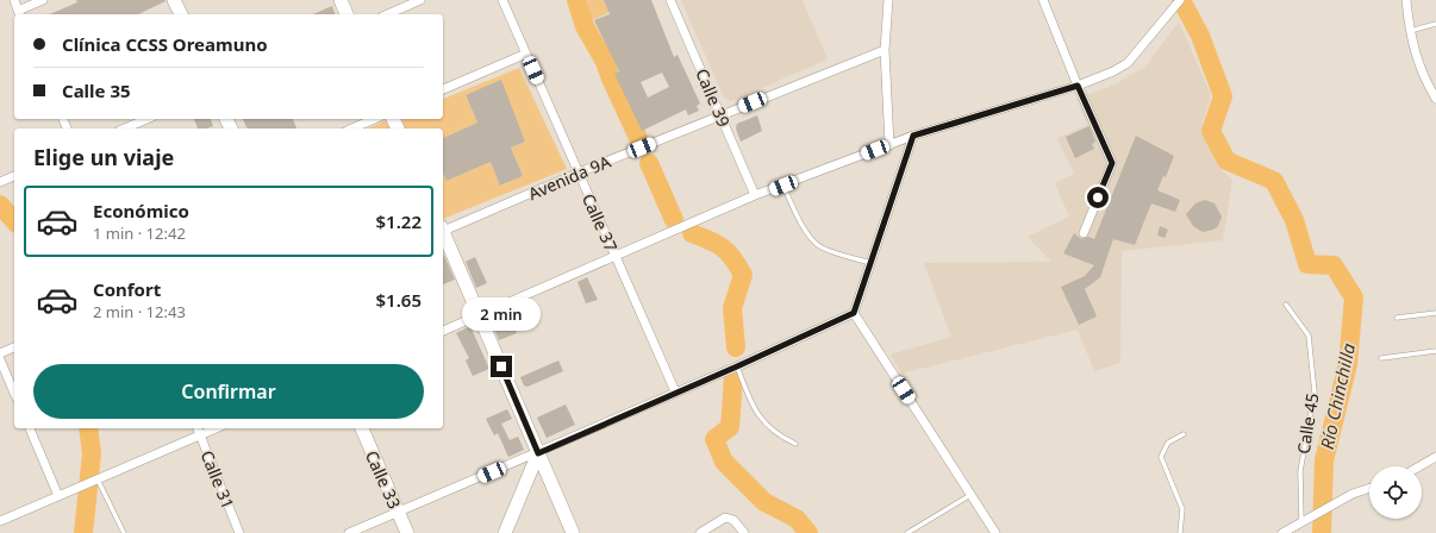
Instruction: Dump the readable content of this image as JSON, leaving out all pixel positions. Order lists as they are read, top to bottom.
{
  "streets": {
    "main road": ["Calle 33"],
    "street": [
      "Calle 39",
      "Avenida 9A",
      "Calle 37",
      "Calle 31"
    ],
    "lane": ["Calle 45"]
  },
  "crossings": [
    ["Calle 39", "Avenida 9A"],
    ["Avenida 9A", "Calle 37"]
  ],
  "water": ["Río Chinchilla"],
  "page": {
    "banner": ["Clínica CCSS Oreamuno", "Calle 35"],
    "heading": "Elige un viaje",
    "list": [
      {
        "name": "Económico",
        "note": "1 min · 12:42",
        "value": "$1.22"
      },
      {
        "name": "Confort",
        "note": "2 min · 12:43",
        "value": "$1.65"
      }
    ],
    "bubble": "2 min",
    "buttons": "Confirmar"
  }
}
